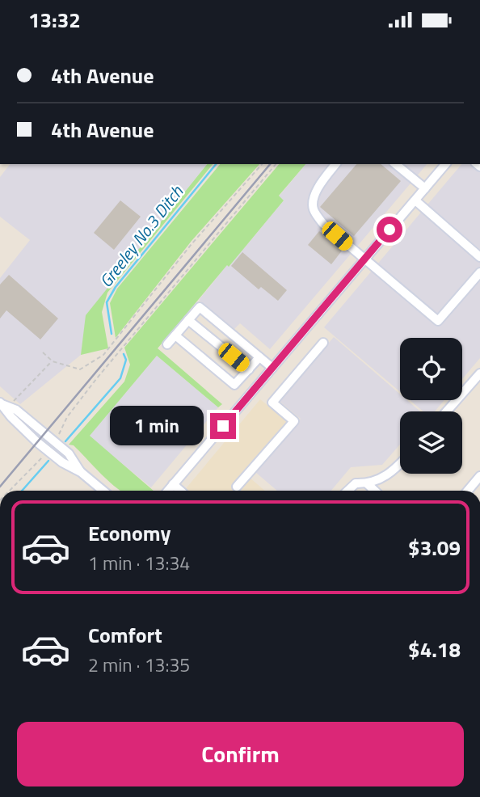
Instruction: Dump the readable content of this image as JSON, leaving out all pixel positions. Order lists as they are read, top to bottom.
{
  "water": ["Greeley No.3 Ditch"],
  "page": {
    "status": "13:32",
    "banner": ["4th Avenue", "4th Avenue"],
    "bubble": "1 min",
    "list": [
      {
        "name": "Economy",
        "note": "1 min · 13:34",
        "value": "$3.09"
      },
      {
        "name": "Comfort",
        "note": "2 min · 13:35",
        "value": "$4.18"
      }
    ],
    "buttons": "Confirm"
  }
}
